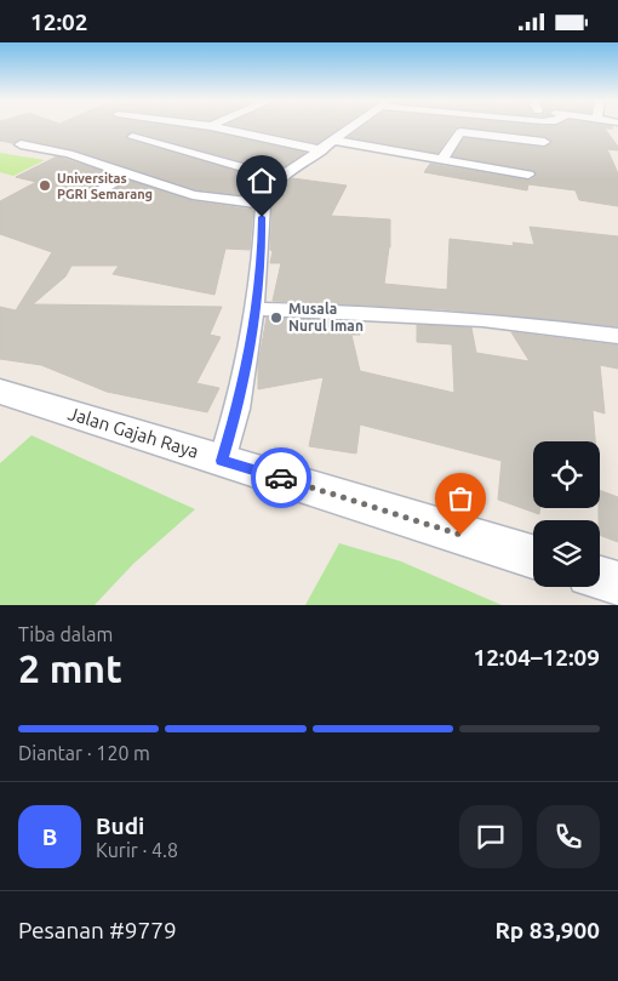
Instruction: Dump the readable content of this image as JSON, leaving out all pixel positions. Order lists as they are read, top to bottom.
{
  "streets": {
    "main road": ["Jalan Gajah Raya"]
  },
  "places": ["Universitas PGRI Semarang", "Musala Nurul Iman"],
  "page": {
    "status": "12:02",
    "heading": ["2 mnt", "Tiba dalam", "12:04–12:09"],
    "panel": [
      "Budi",
      "Kurir · 4.8",
      "Pesanan #9779",
      "Rp 83,900"
    ],
    "bar": "Diantar · 120 m",
    "round": "B"
  }
}
